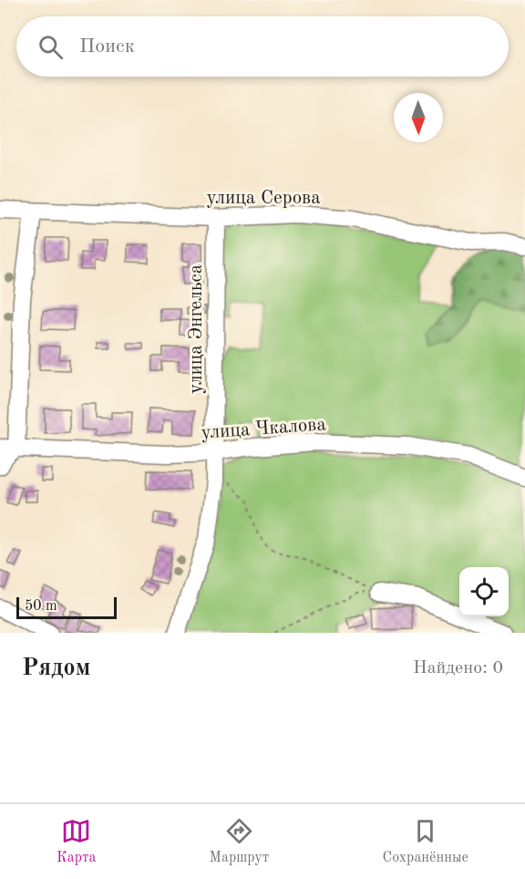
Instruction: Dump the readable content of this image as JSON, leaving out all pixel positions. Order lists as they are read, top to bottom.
{
  "streets": {
    "street": ["улица Серова", "улица Энгельса", "улица Чкалова"]
  },
  "crossings": [
    ["улица Серова", "улица Энгельса"],
    ["улица Энгельса", "улица Чкалова"]
  ],
  "scale_bar": "50 m",
  "north": "bottom",
  "page": {
    "search": "Поиск",
    "scale": "50 m",
    "heading": ["Рядом", "Найдено: 0"],
    "nav": ["Карта", "Маршрут", "Сохранённые"]
  }
}
